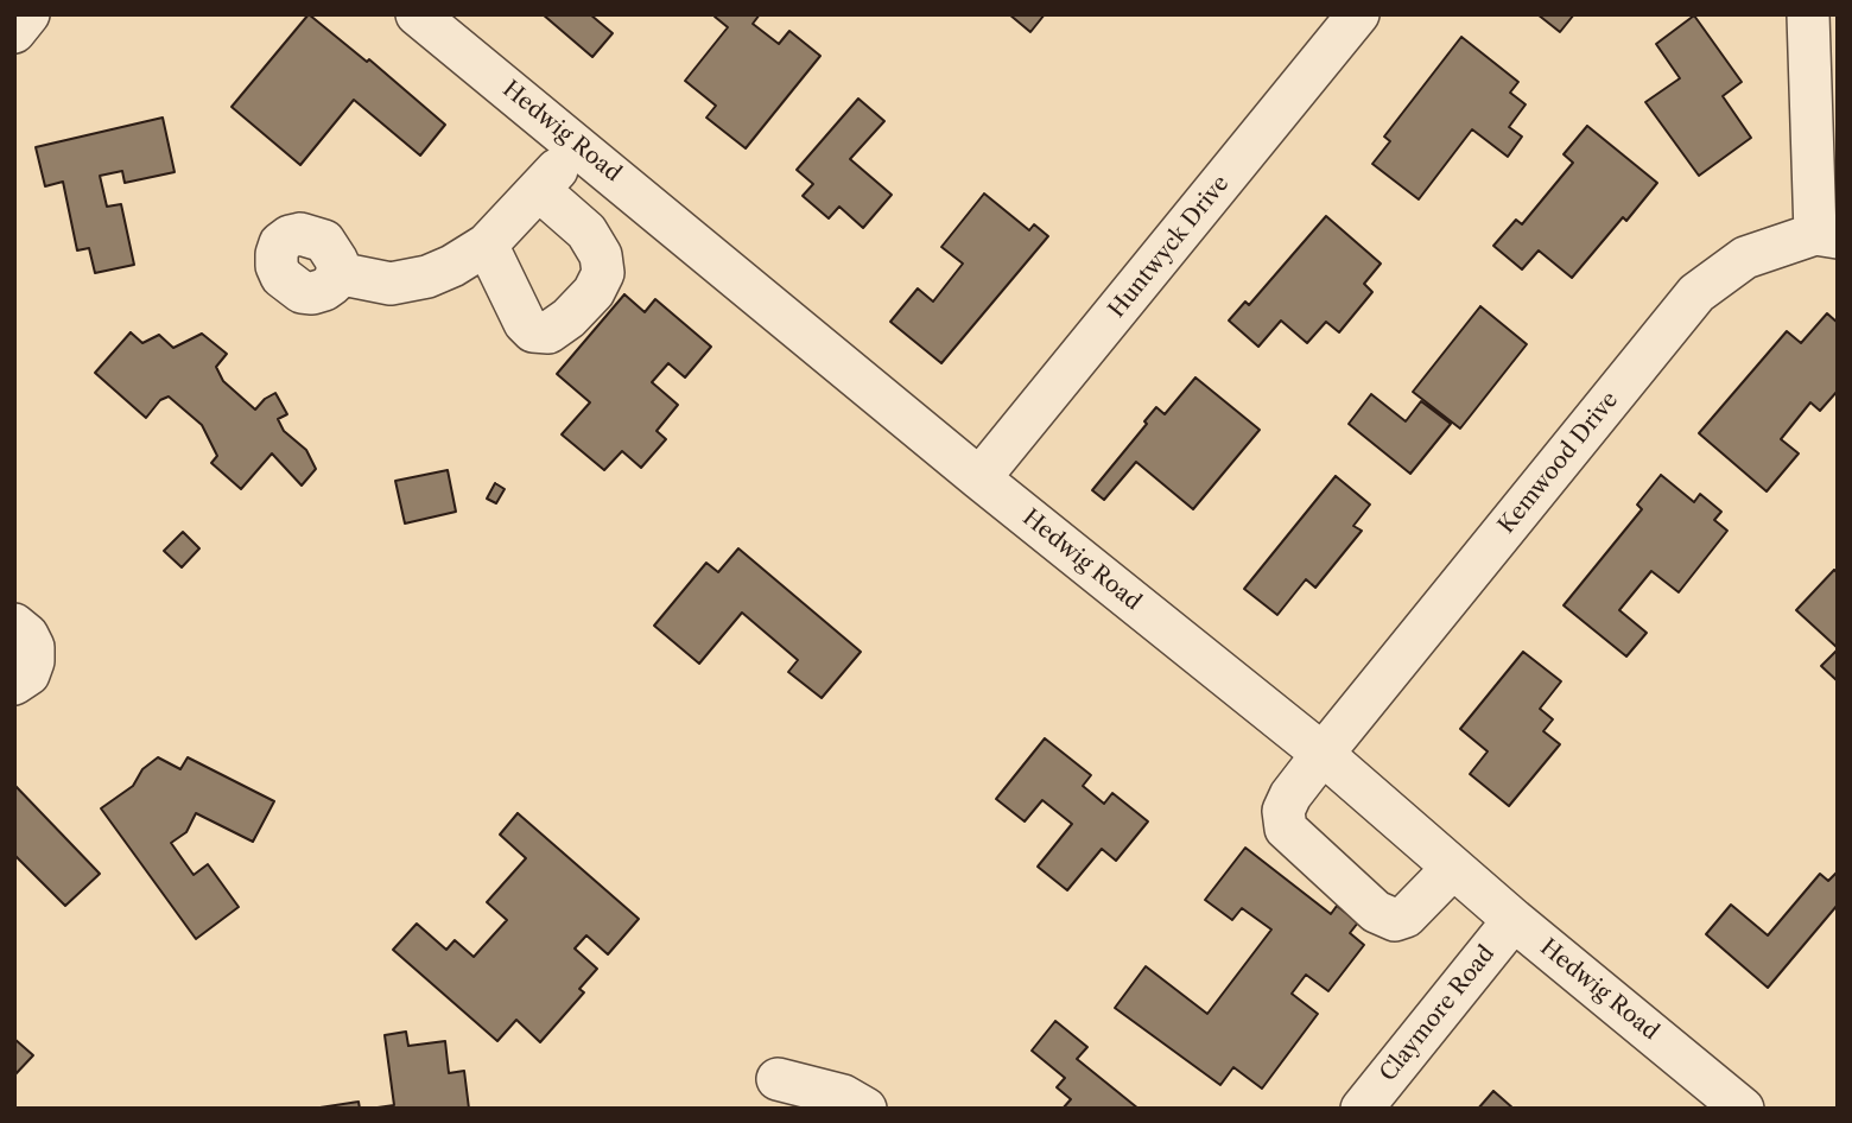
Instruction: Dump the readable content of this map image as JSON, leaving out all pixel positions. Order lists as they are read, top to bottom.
{
  "streets": {
    "street": [
      "Hedwig Road",
      "Huntwyck Drive",
      "Kemwood Drive",
      "Claymore Road"
    ]
  },
  "crossings": [
    ["Hedwig Road", "Huntwyck Drive"],
    ["Hedwig Road", "Kemwood Drive"],
    ["Hedwig Road", "Claymore Road"]
  ]
}
